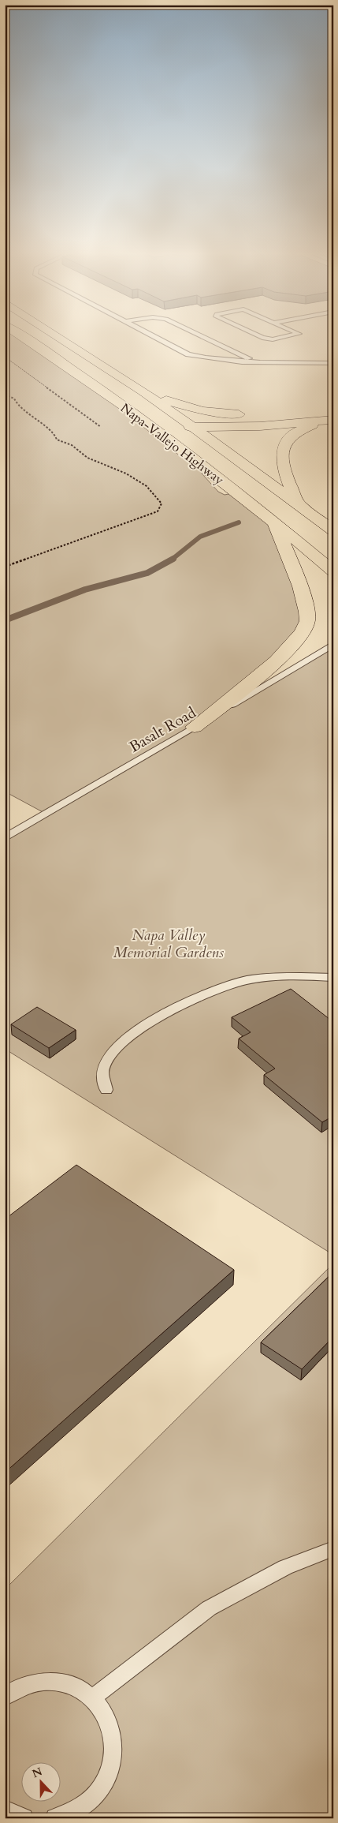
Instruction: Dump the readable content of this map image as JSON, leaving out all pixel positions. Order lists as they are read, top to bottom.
{
  "streets": {
    "main road": ["Napa-Vallejo Highway"],
    "lane": ["Basalt Road"]
  },
  "parks": ["Napa Valley Memorial Gardens"],
  "north": "top"
}
